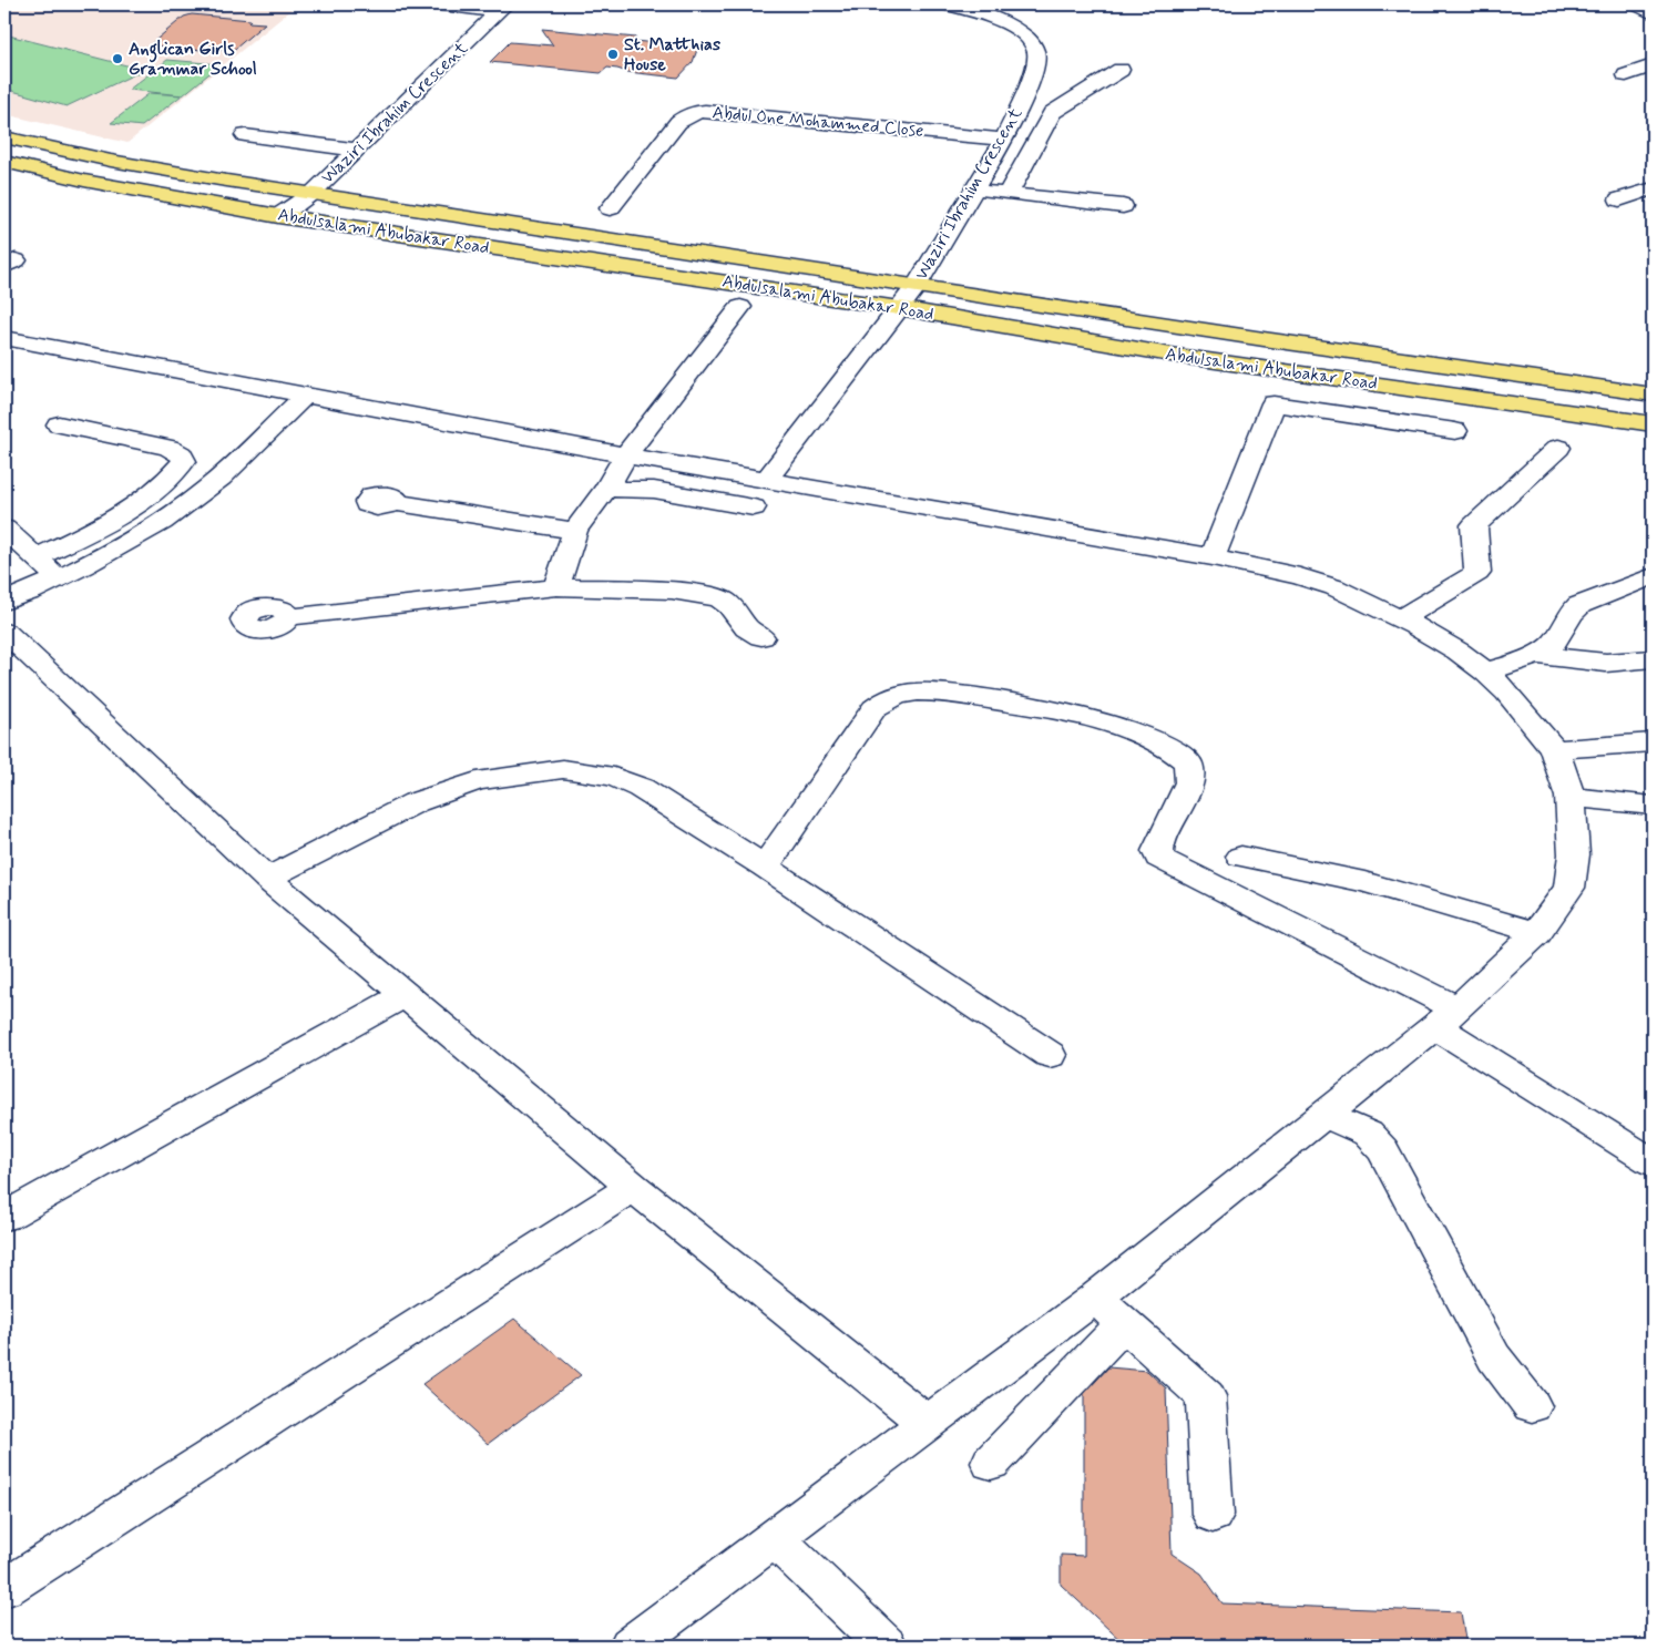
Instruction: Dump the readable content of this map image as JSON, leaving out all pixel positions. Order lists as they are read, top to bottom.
{
  "streets": {
    "main road": ["Abdulsalami Abubakar Road"],
    "street": ["Waziri Ibrahim Crescent", "Abdul One Mohammed Close"]
  },
  "crossings": [
    ["Waziri Ibrahim Crescent", "Abdul One Mohammed Close"],
    ["Waziri Ibrahim Crescent", "Abdulsalami Abubakar Road"]
  ],
  "places": ["St. Matthias House", "Anglican Girls Grammar School"]
}
